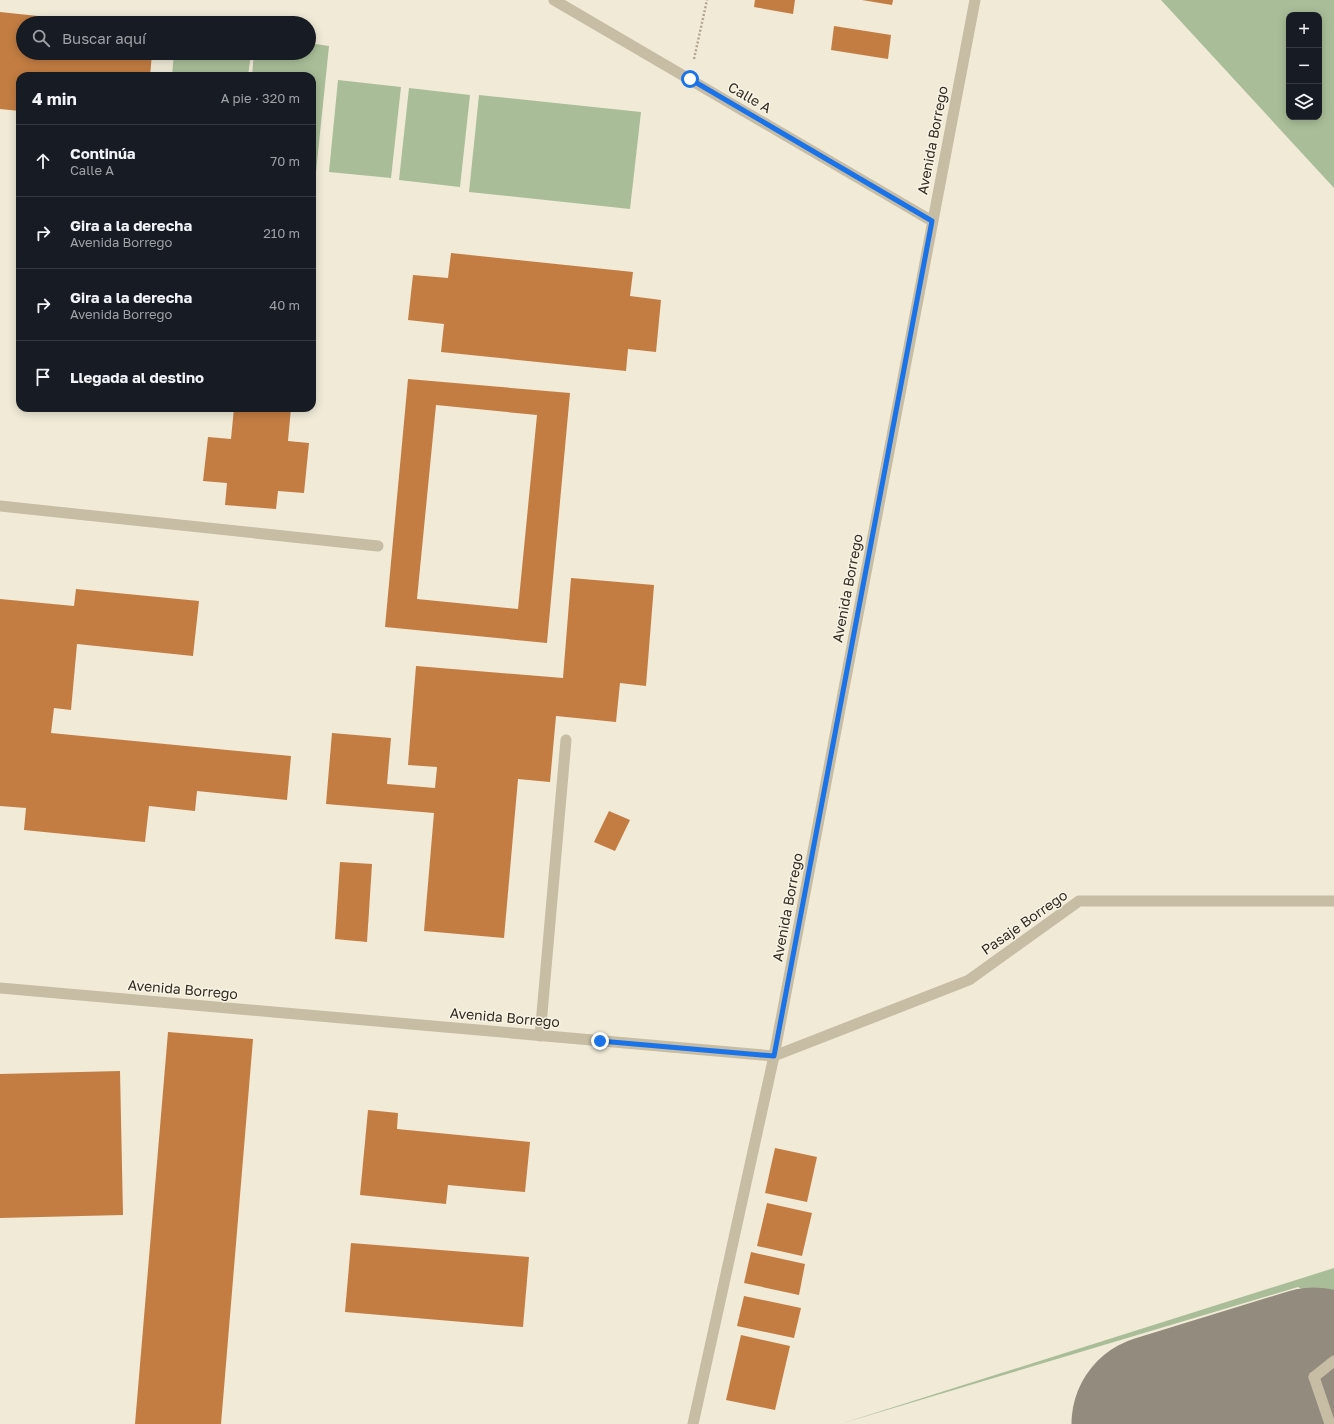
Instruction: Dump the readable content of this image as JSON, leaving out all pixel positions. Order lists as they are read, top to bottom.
{
  "streets": {
    "street": ["Calle A", "Avenida Borrego", "Pasaje Borrego"]
  },
  "crossings": [
    ["Calle A", "Avenida Borrego"],
    ["Avenida Borrego", "Pasaje Borrego"]
  ],
  "page": {
    "map_buttons": ["+", "−"],
    "search": "Buscar aquí",
    "heading": ["4 min", "A pie · 320 m"],
    "list": [
      ["Continúa", "Calle A", "70 m"],
      ["Gira a la derecha", "Avenida Borrego", "210 m"],
      ["Gira a la derecha", "Avenida Borrego", "40 m"],
      "Llegada al destino"
    ]
  }
}
